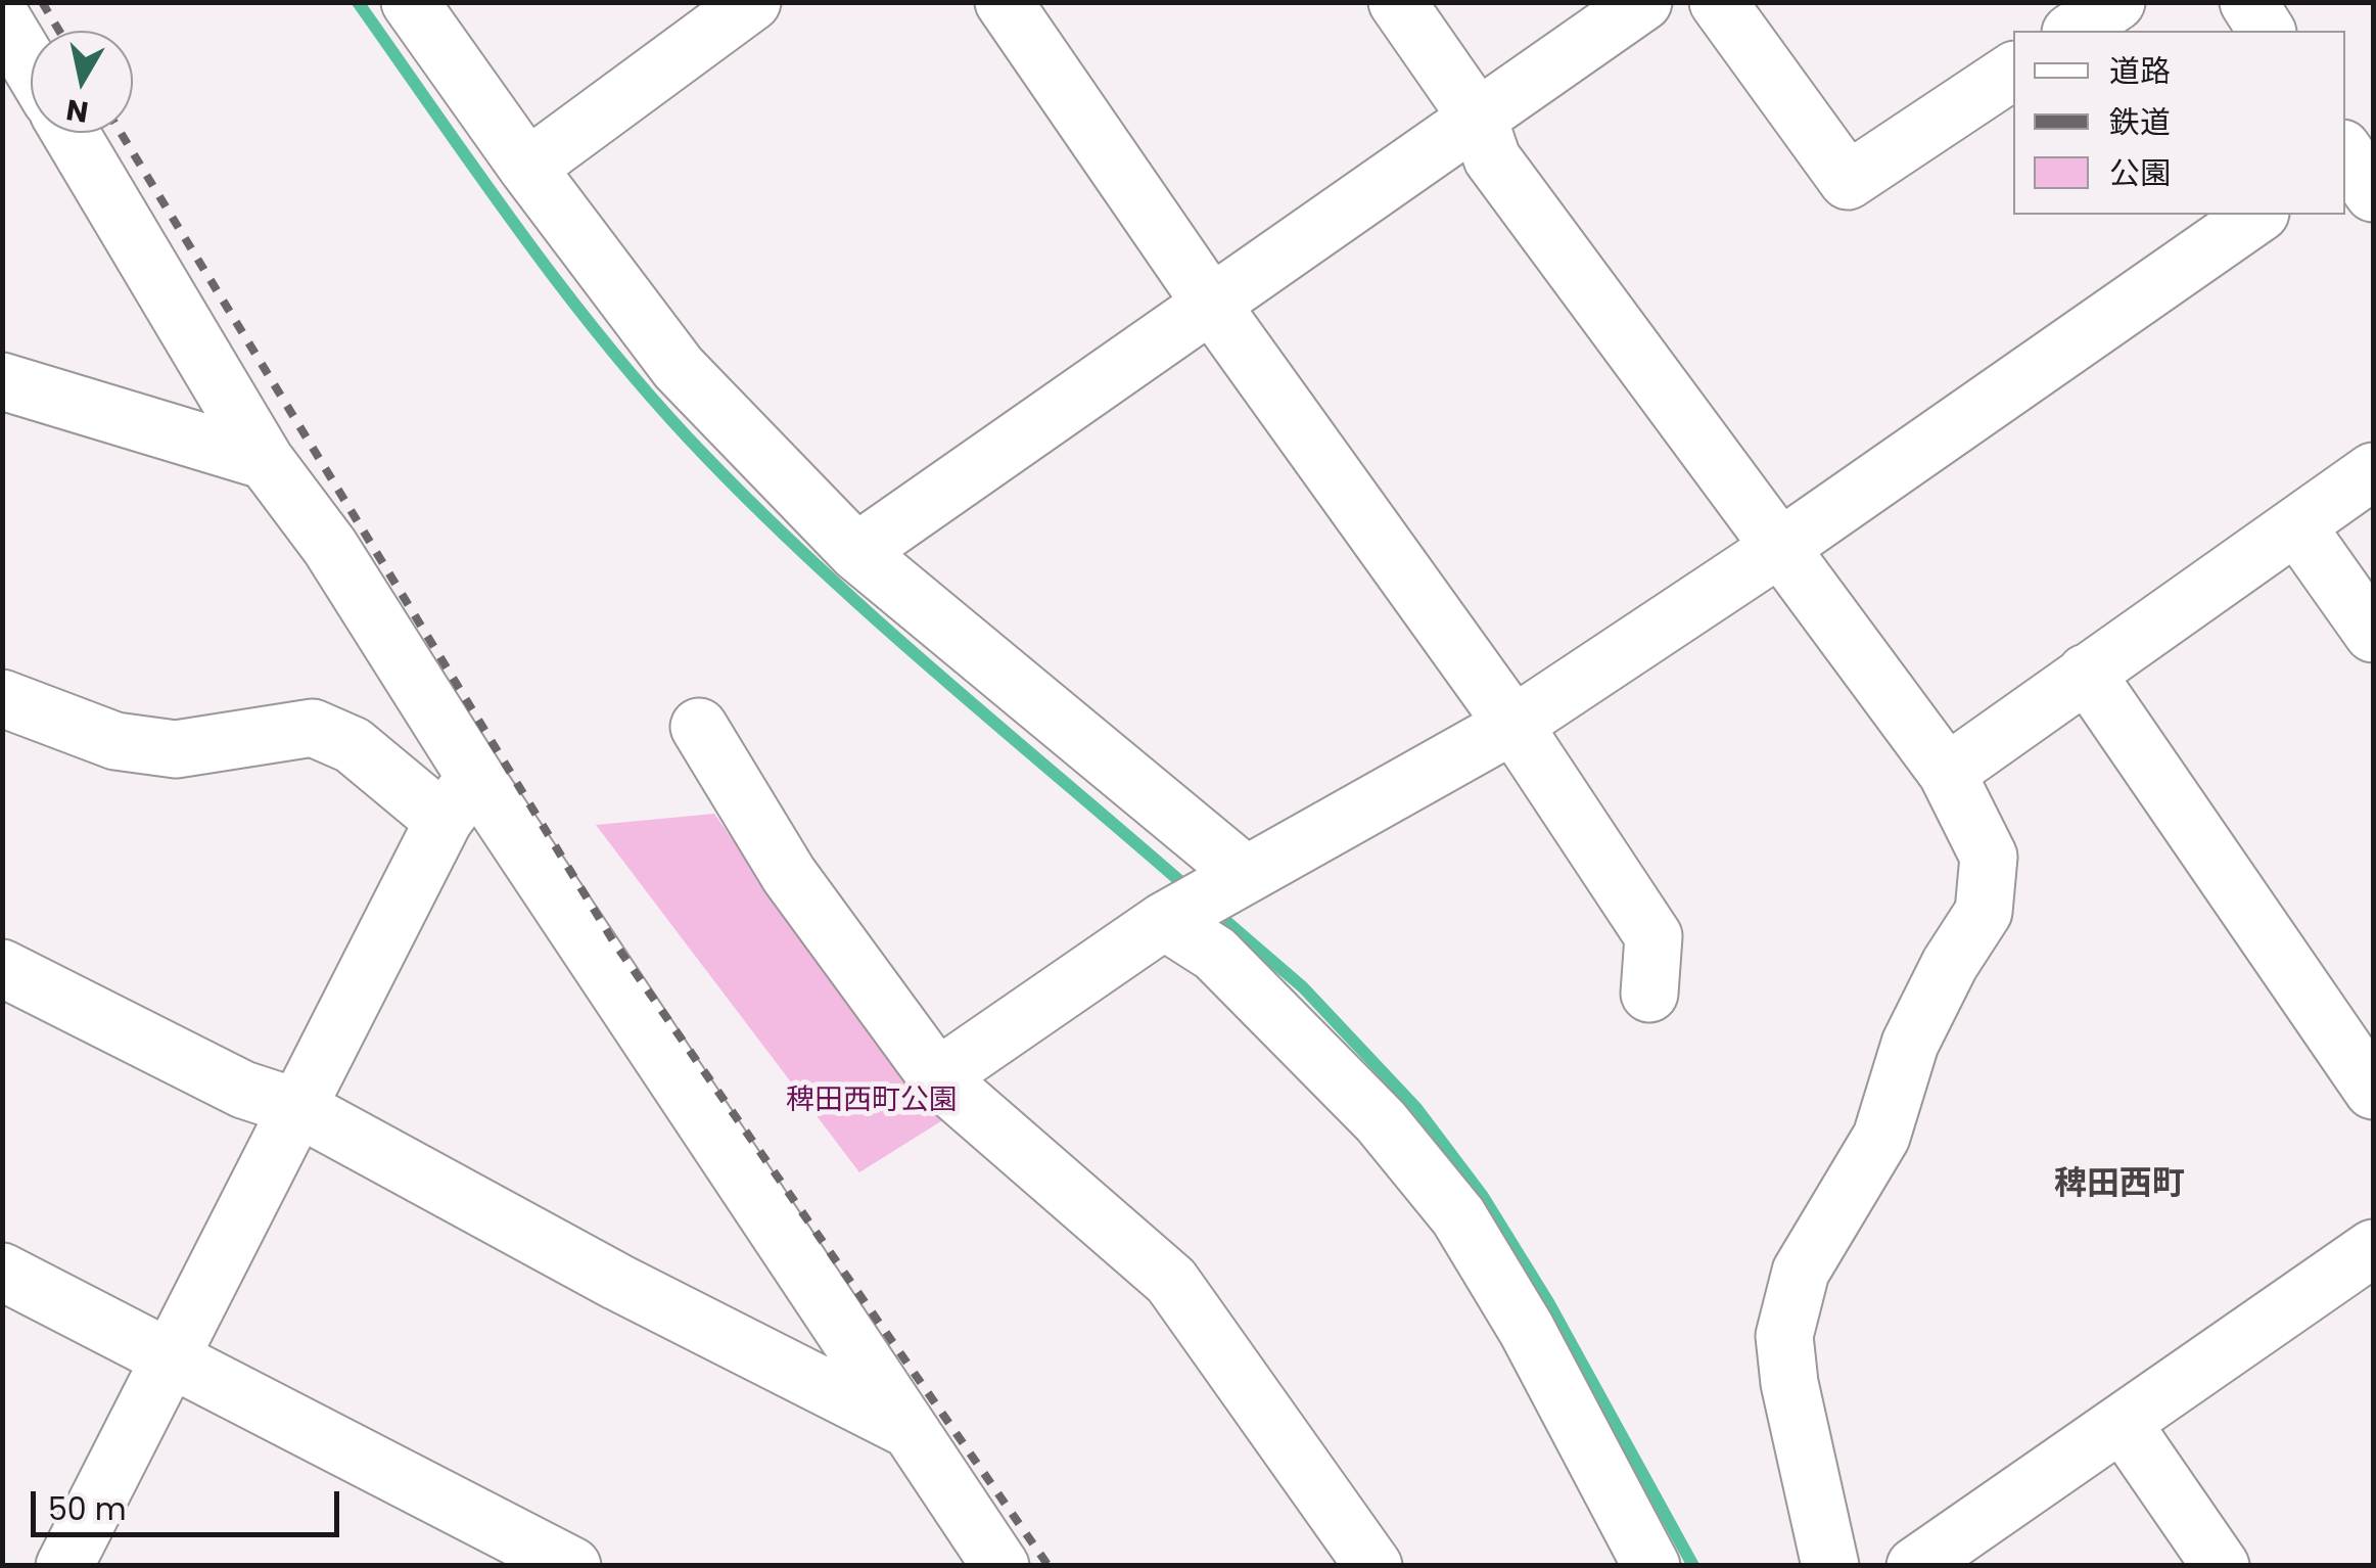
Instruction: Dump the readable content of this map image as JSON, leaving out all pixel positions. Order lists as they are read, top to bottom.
{
  "districts": ["稗田西町"],
  "parks": ["稗田西町公園"],
  "legend": ["道路", "鉄道", "公園"],
  "scale_bar": "50 m",
  "north": "bottom"
}
